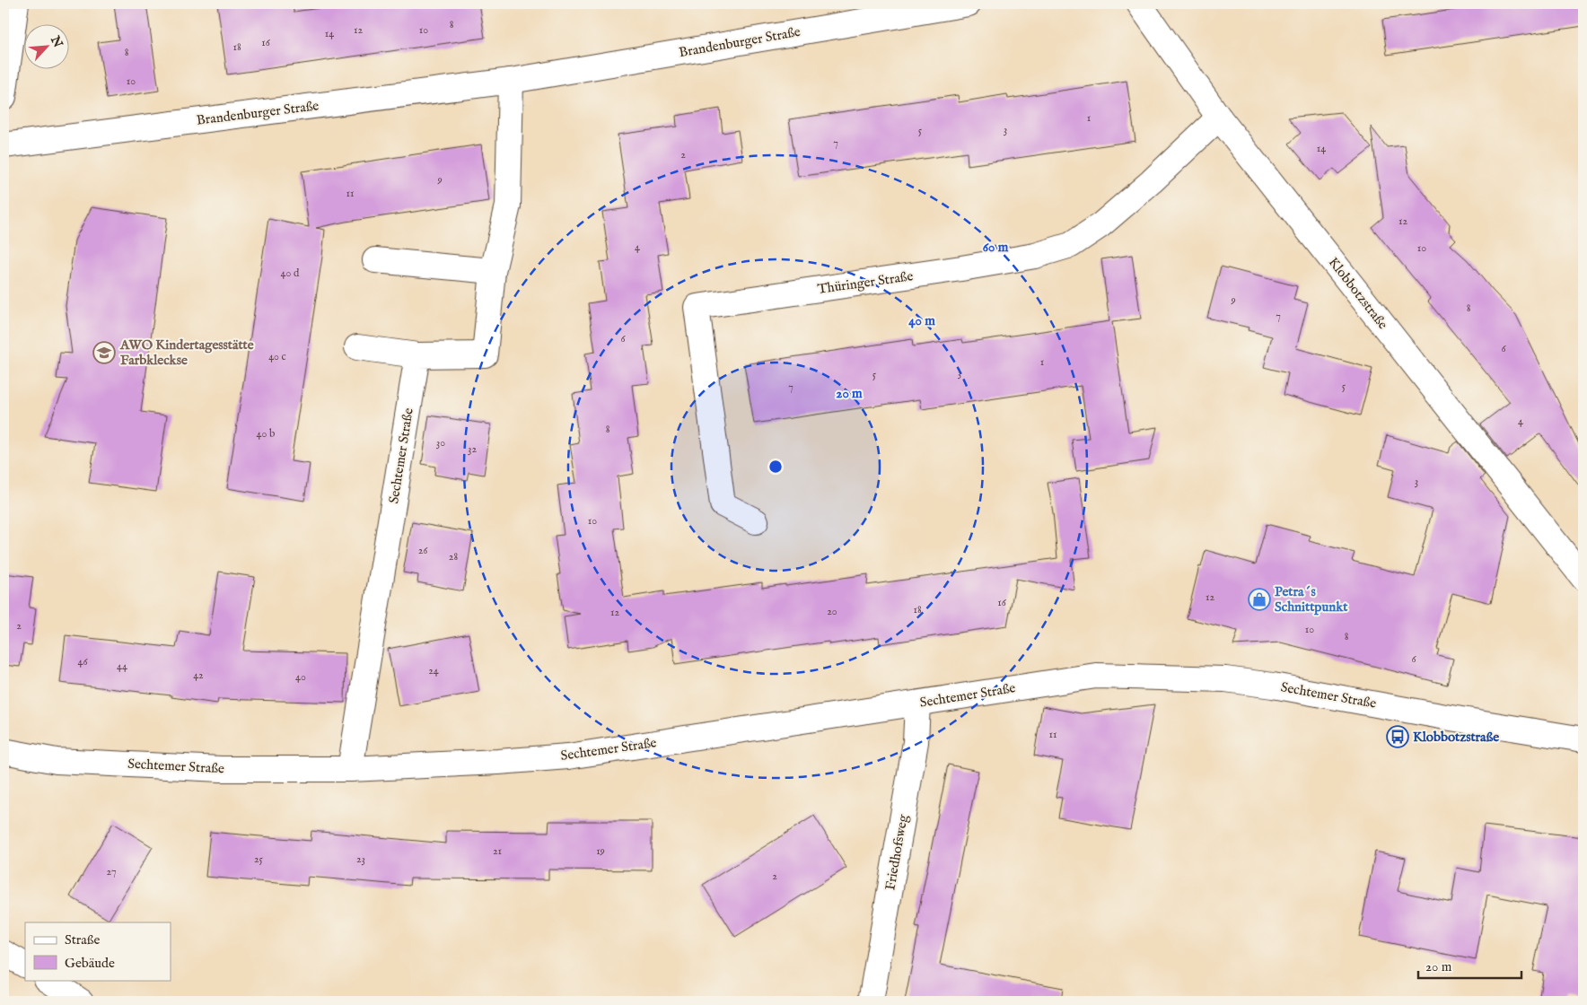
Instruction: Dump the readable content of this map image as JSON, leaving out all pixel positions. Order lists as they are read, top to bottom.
{
  "streets": {
    "street": [
      "Brandenburger Straße",
      "Thüringer Straße",
      "Klobbotzstraße",
      "Sechtemer Straße",
      "Friedhofsweg"
    ]
  },
  "crossings": [
    ["Thüringer Straße", "Klobbotzstraße"],
    ["Sechtemer Straße", "Friedhofsweg"]
  ],
  "places": {
    "school or university": ["AWO Kindertagesstätte Farbkleckse"],
    "shop": ["Petra´s Schnittpunkt"],
    "bus stop": ["Klobbotzstraße"]
  },
  "house_numbers": [
    "8",
    "12",
    "10",
    "14",
    "16",
    "18",
    "8",
    "10",
    "1",
    "3",
    "5",
    "7",
    "14",
    "2",
    "9",
    "11",
    "12",
    "4",
    "10",
    "40 d",
    "9",
    "8",
    "7",
    "6",
    "6",
    "40 c",
    "1",
    "3",
    "5",
    "5",
    "7",
    "4",
    "8",
    "40 b",
    "30",
    "32",
    "3",
    "10",
    "26",
    "28",
    "12",
    "16",
    "18",
    "20",
    "12",
    "2",
    "10",
    "8",
    "6",
    "46",
    "44",
    "24",
    "42",
    "40",
    "11",
    "21",
    "19",
    "25",
    "23",
    "27",
    "2"
  ],
  "legend": ["Straße", "Gebäude"],
  "scale_bar": "20 m",
  "north": "top right",
  "rings": ["60 m", "40 m", "20 m"]
}
